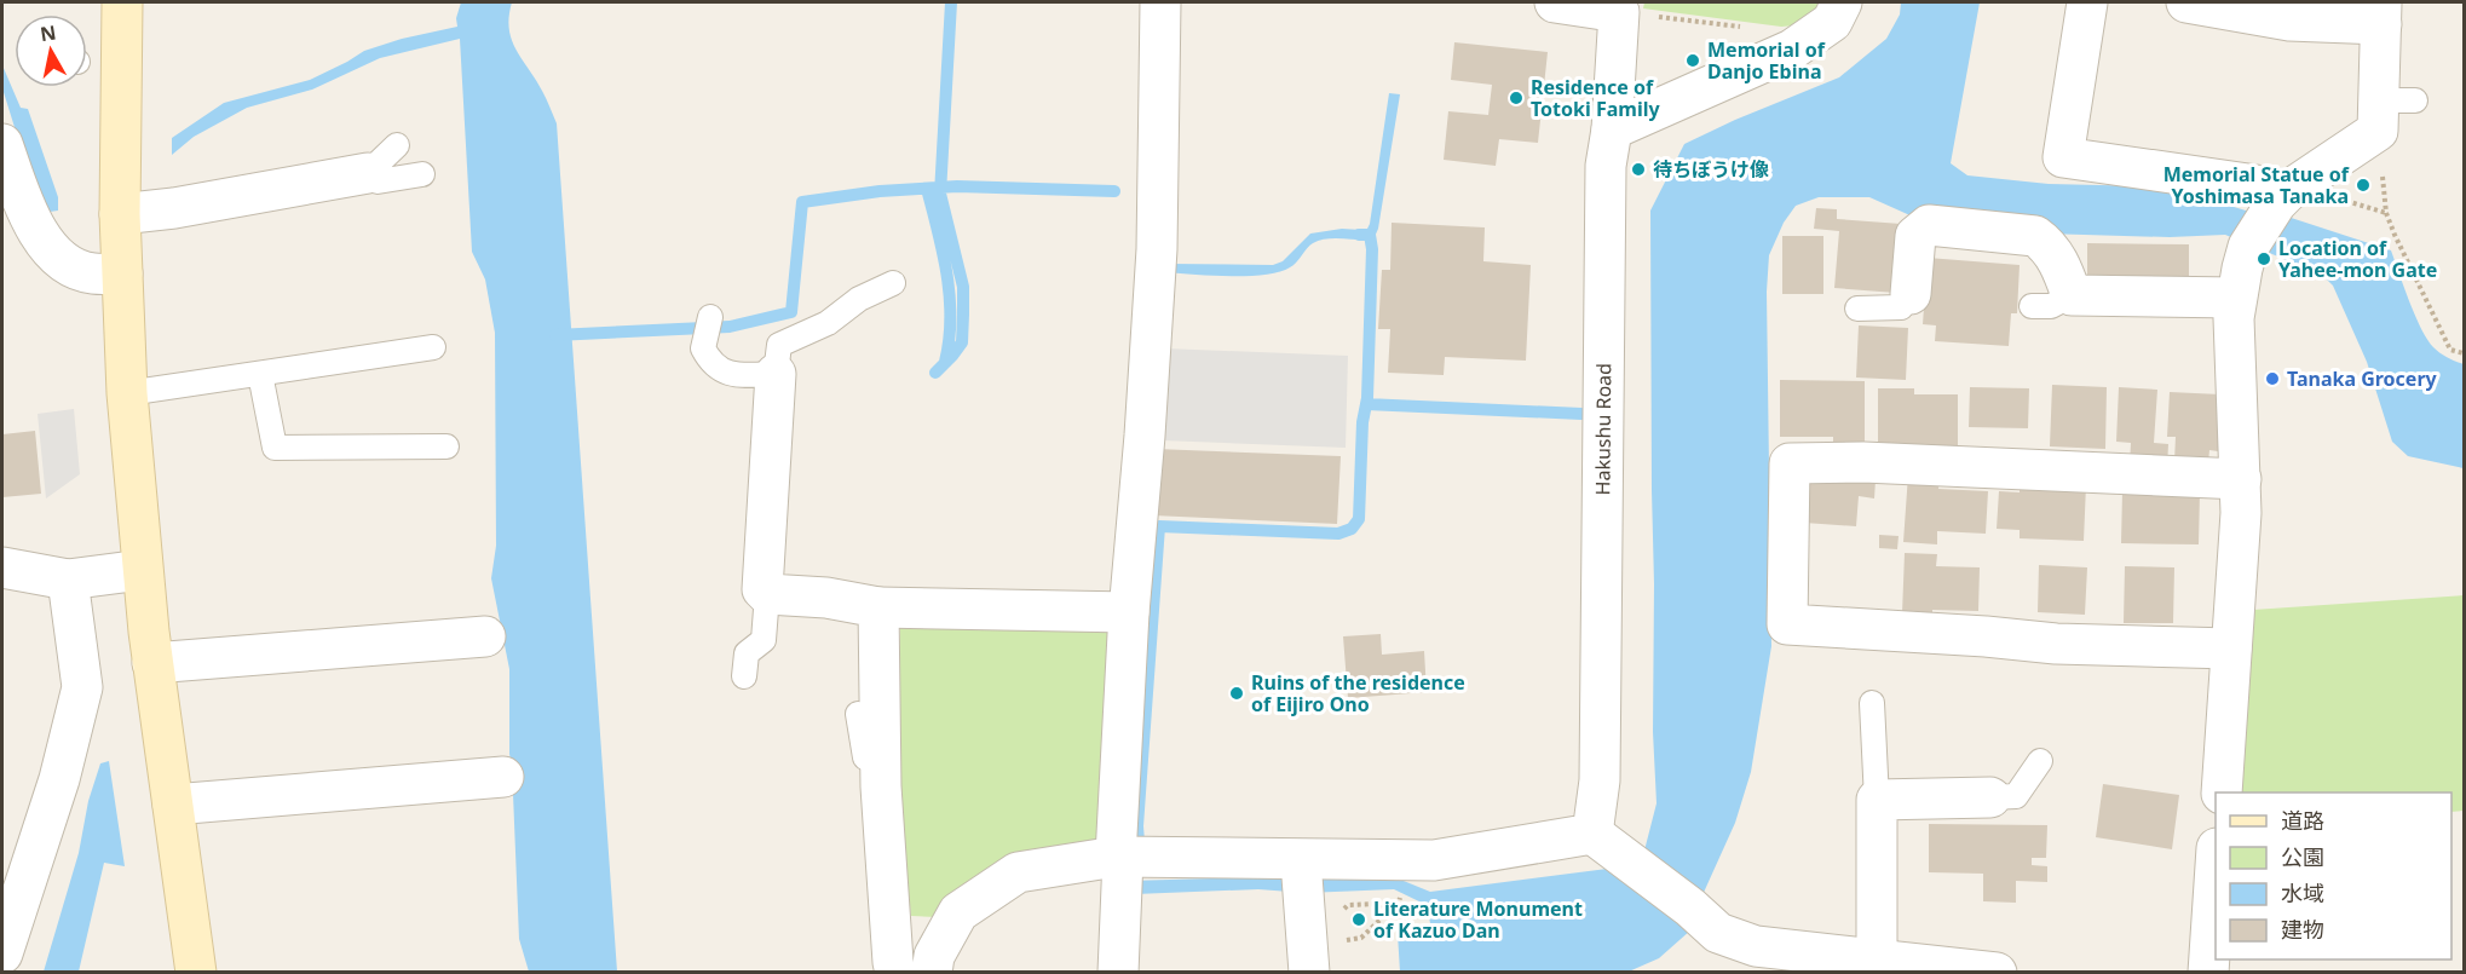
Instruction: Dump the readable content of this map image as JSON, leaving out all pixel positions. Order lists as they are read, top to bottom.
{
  "streets": {
    "street": ["Hakushu Road"]
  },
  "places": [
    "Memorial of Danjo Ebina",
    "Residence of Totoki Family",
    "待ちぼうけ像",
    "Memorial Statue of Yoshimasa Tanaka",
    "Location of Yahee-mon Gate",
    "Tanaka Grocery",
    "Ruins of the residence of Eijiro Ono",
    "Literature Monument of Kazuo Dan"
  ],
  "legend": [
    "道路",
    "公園",
    "水域",
    "建物"
  ],
  "north": "top"
}
